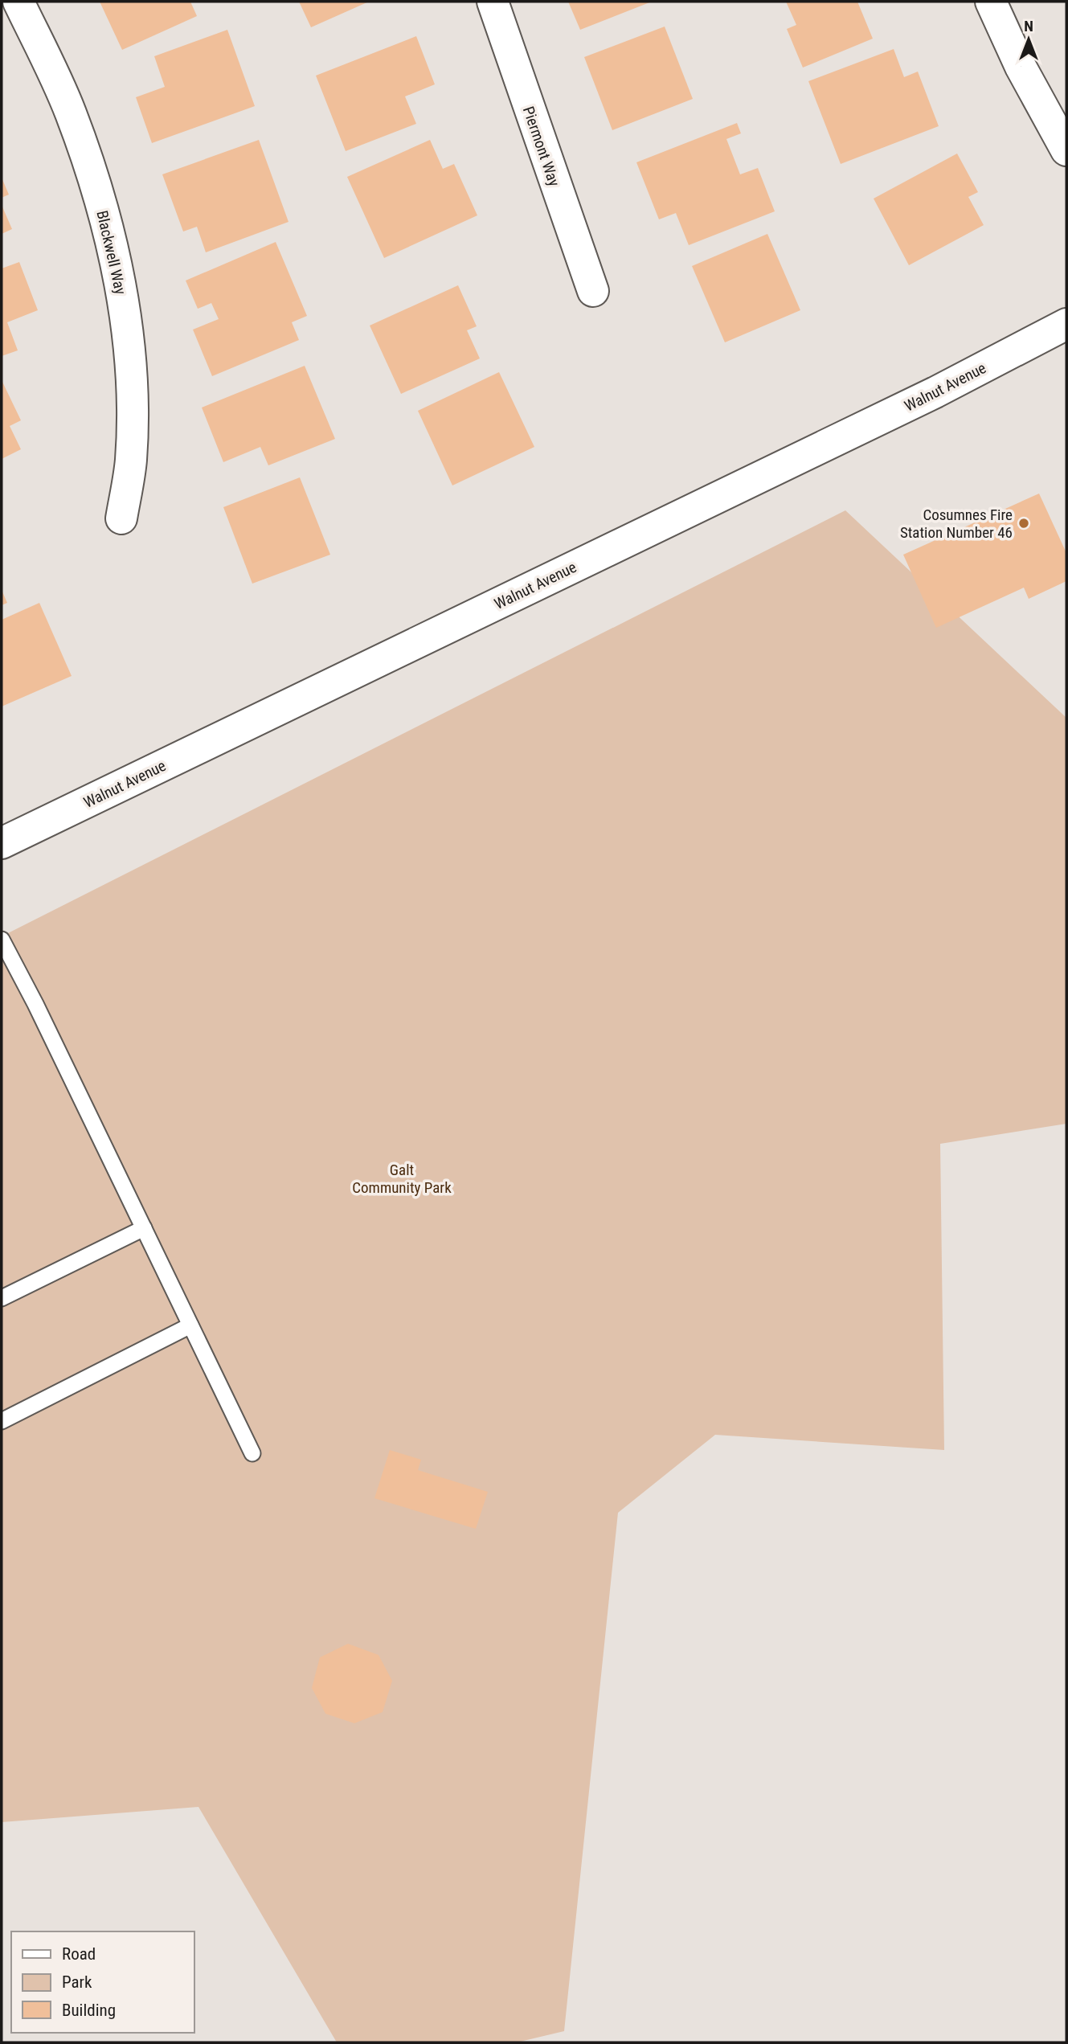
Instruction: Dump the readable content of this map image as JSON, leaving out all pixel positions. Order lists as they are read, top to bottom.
{
  "streets": {
    "street": ["Piermont Way", "Blackwell Way", "Walnut Avenue"]
  },
  "parks": ["Galt Community Park"],
  "places": ["Cosumnes Fire Station Number 46"],
  "legend": ["Road", "Park", "Building"],
  "north": "top"
}
